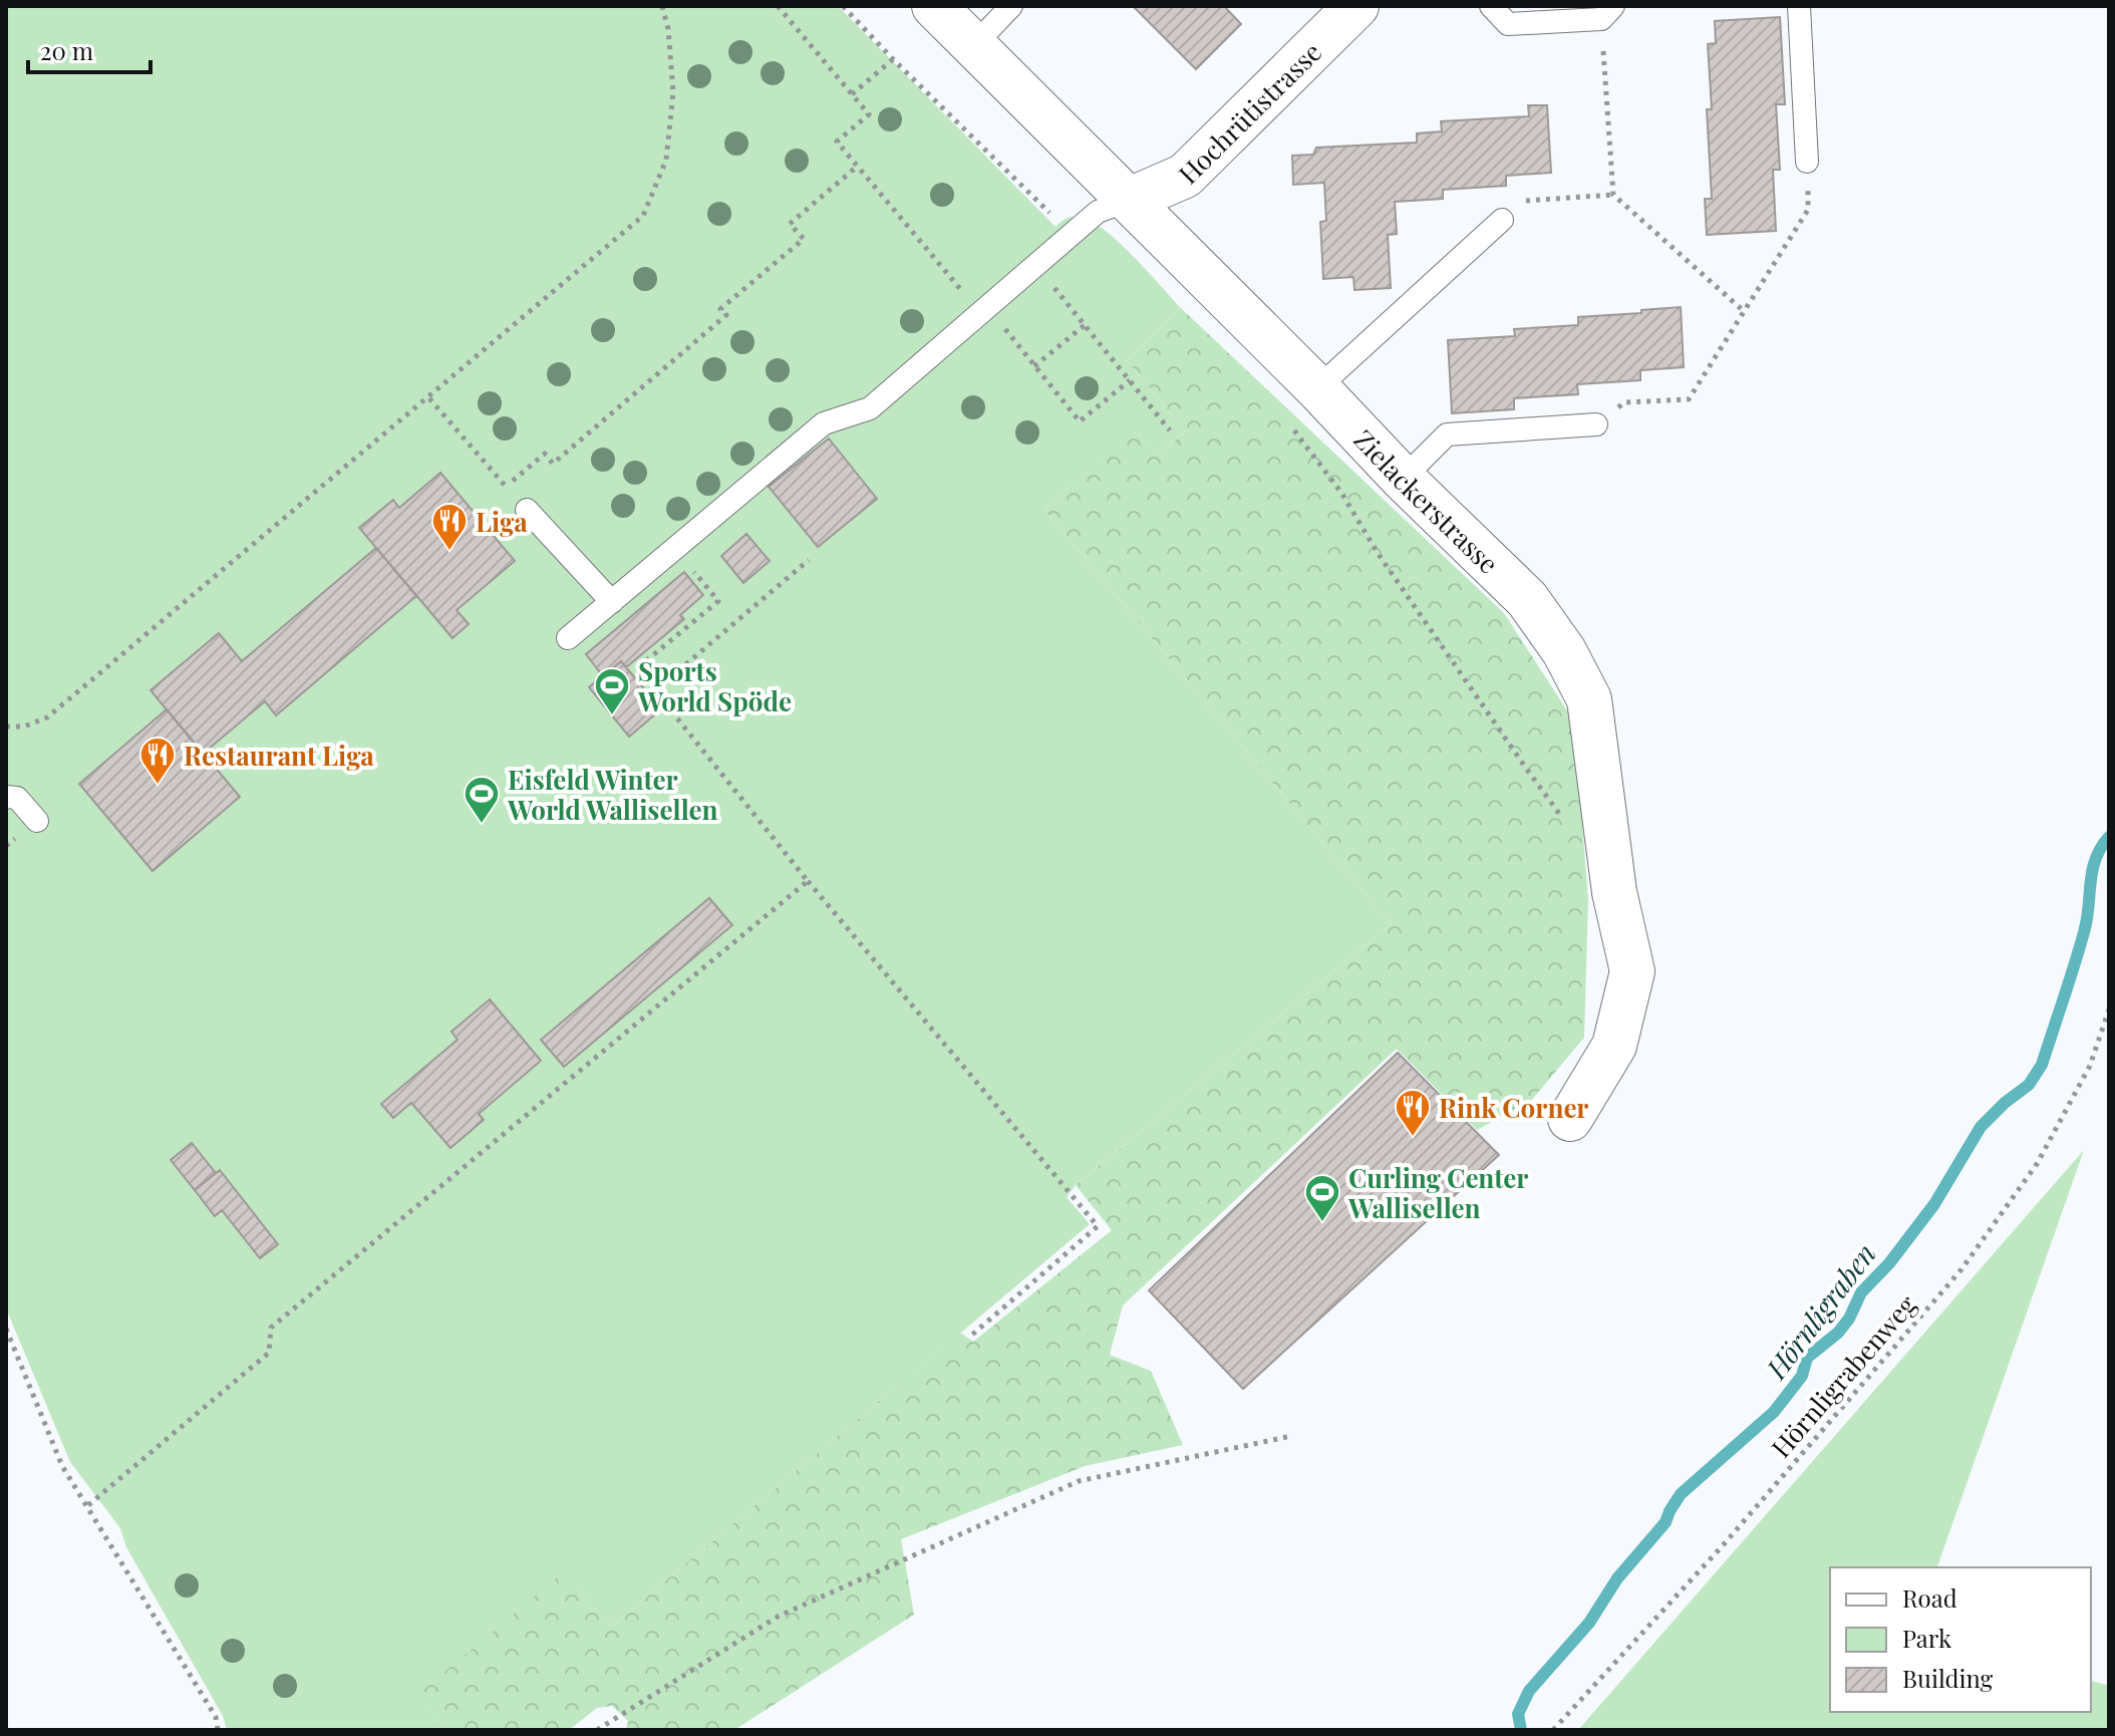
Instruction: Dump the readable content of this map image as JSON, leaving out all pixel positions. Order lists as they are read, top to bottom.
{
  "streets": {
    "street": ["Hochrütistrasse", "Zielackerstrasse"],
    "path": ["Hörnligrabenweg"]
  },
  "crossings": [
    ["Hochrütistrasse", "Zielackerstrasse"]
  ],
  "water": ["Hörnligraben"],
  "places": {
    "restaurant": ["Liga", "Restaurant Liga", "Rink Corner"],
    "sports": ["Sports World Spöde", "Eisfeld Winter World Wallisellen", "Curling Center Wallisellen"]
  },
  "legend": ["Road", "Park", "Building"],
  "scale_bar": "20 m"
}
